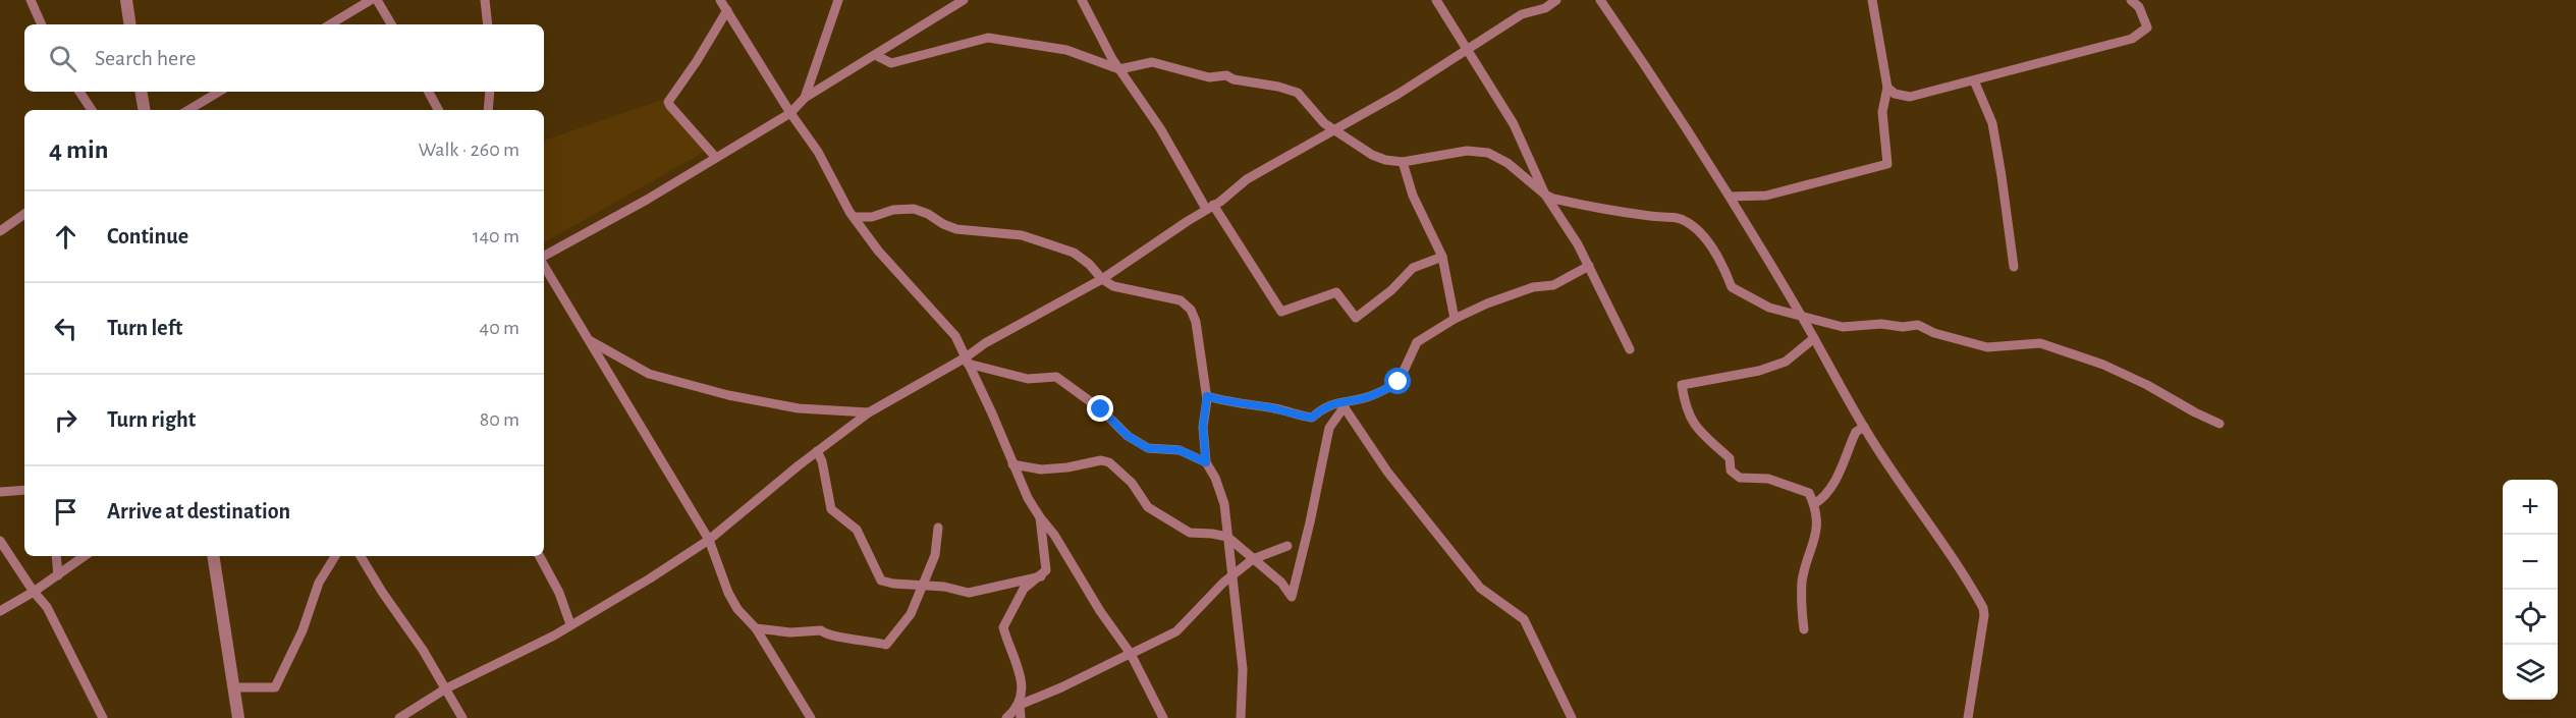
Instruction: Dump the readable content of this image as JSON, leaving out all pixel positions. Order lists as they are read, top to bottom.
{
  "page": {
    "search": "Search here",
    "heading": ["4 min", "Walk · 260 m"],
    "list": [
      ["Continue", "140 m"],
      ["Turn left", "40 m"],
      ["Turn right", "80 m"],
      "Arrive at destination"
    ],
    "map_buttons": ["+", "−"]
  }
}
